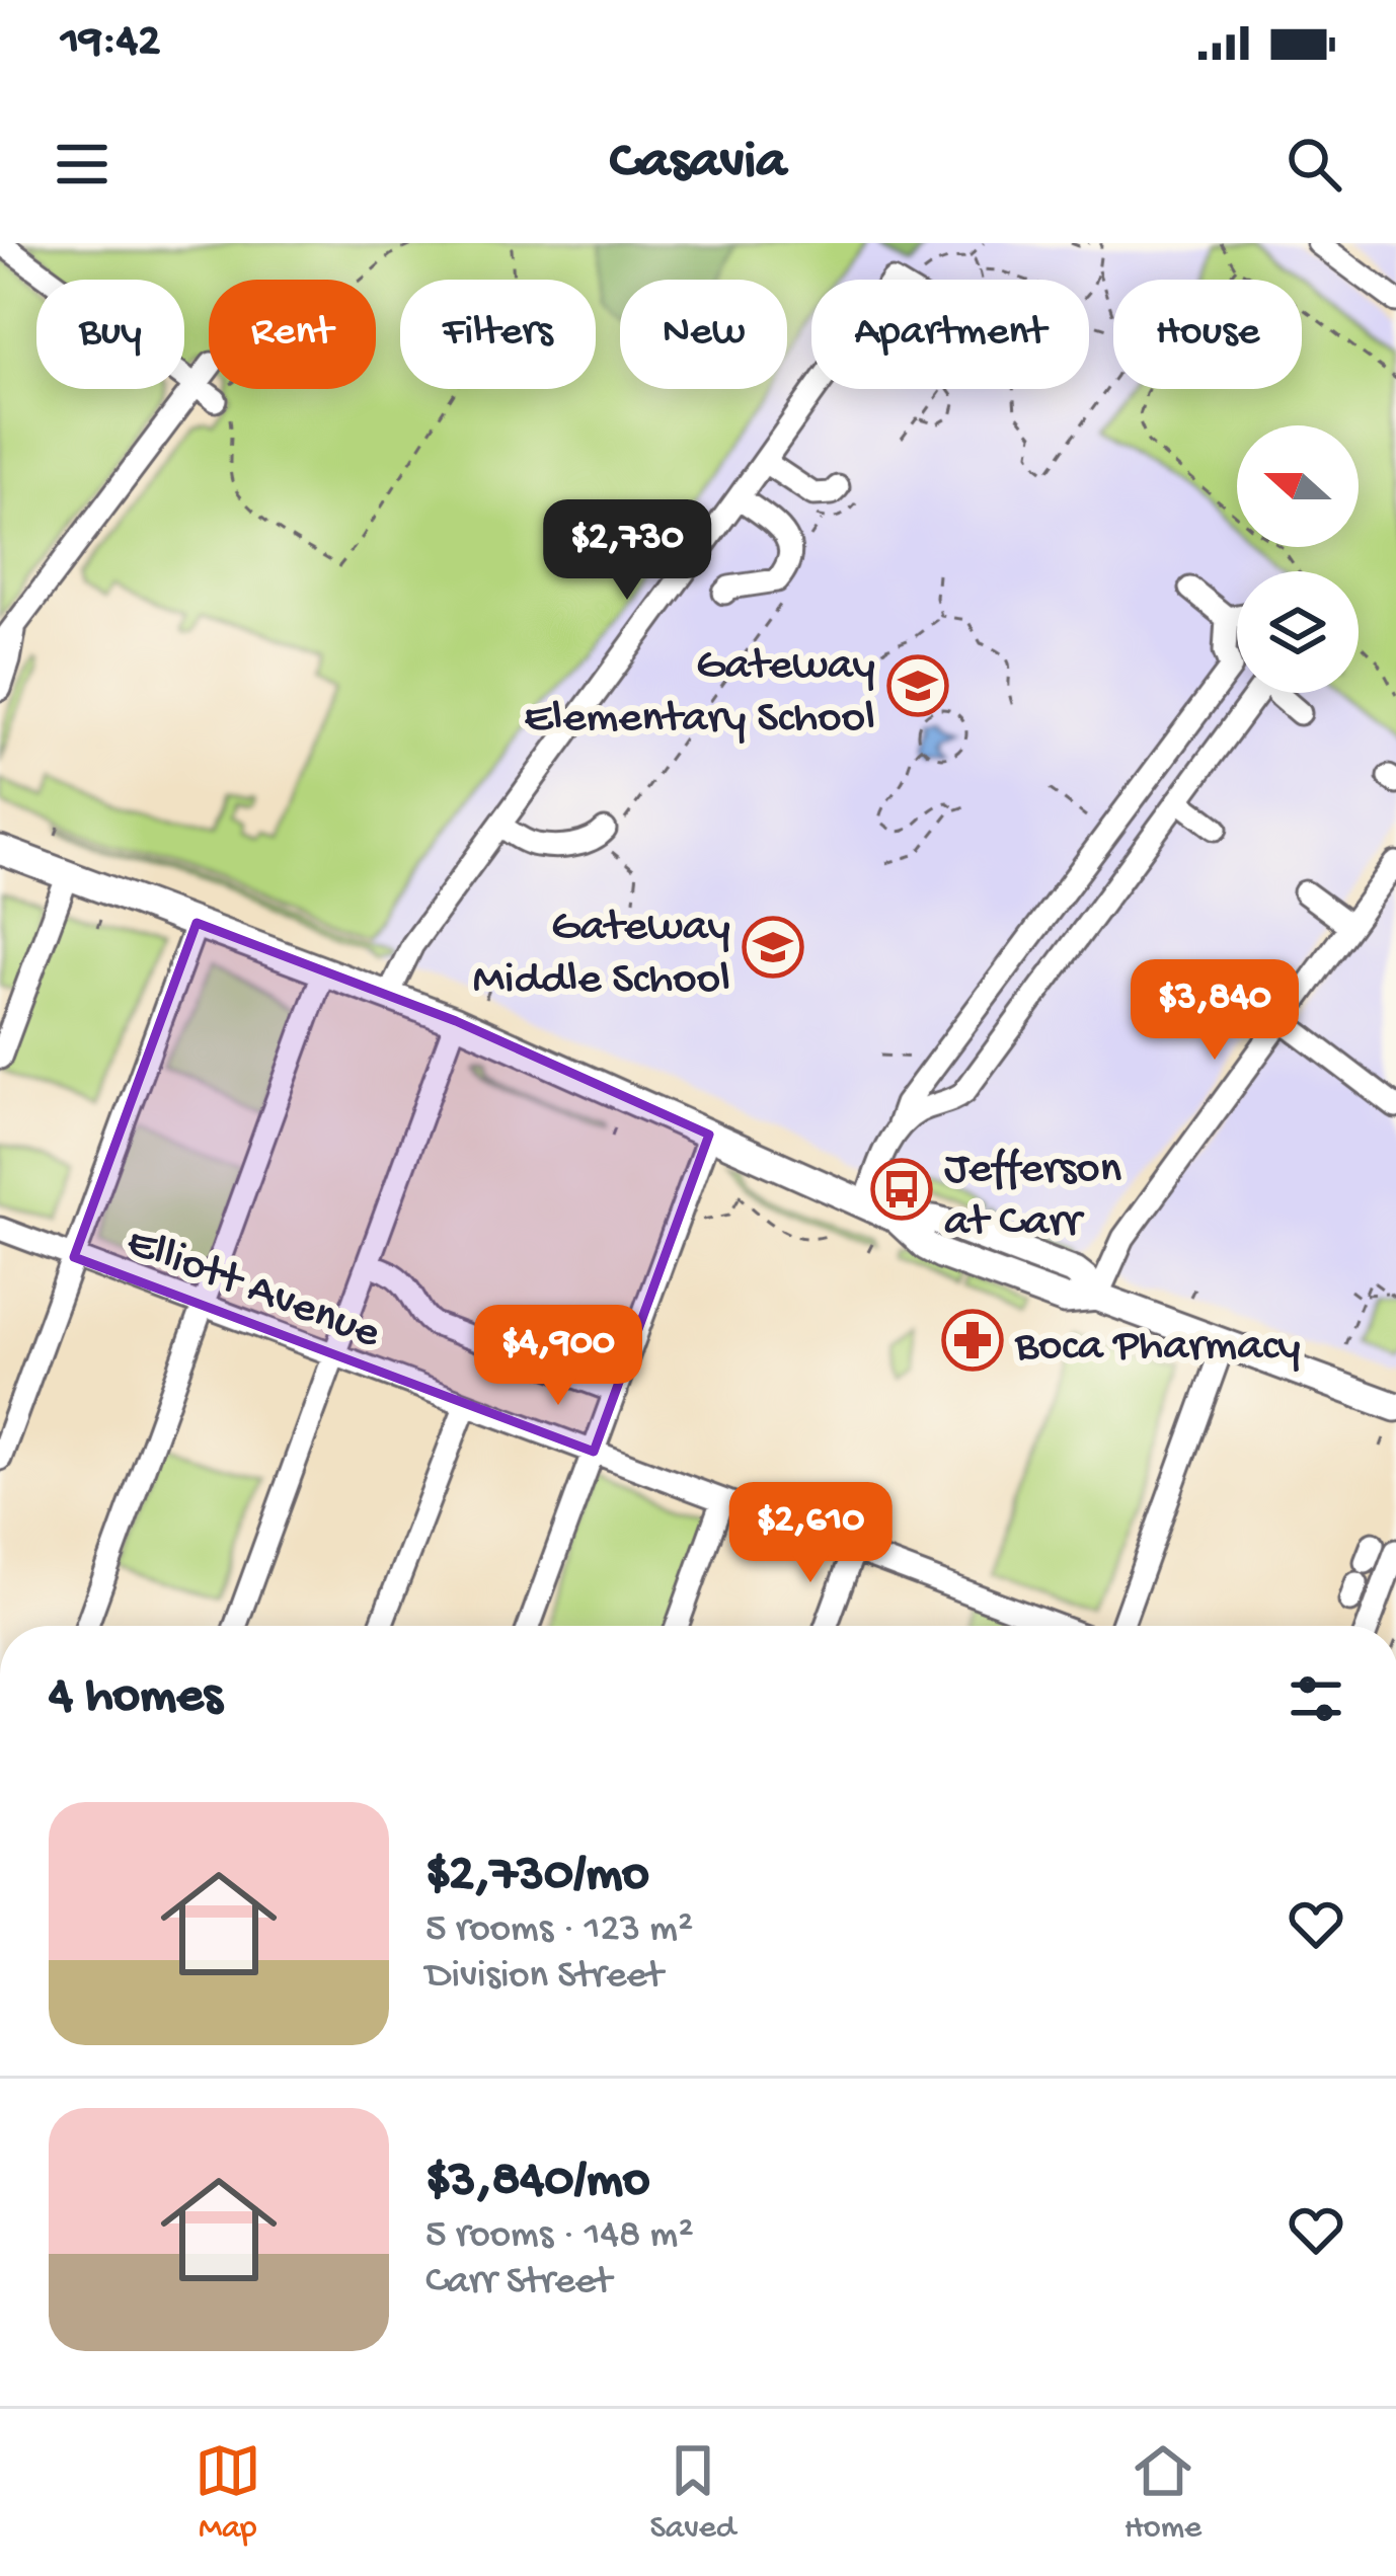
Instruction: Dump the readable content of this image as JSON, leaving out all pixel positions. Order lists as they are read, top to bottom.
{
  "streets": {
    "street": ["Elliott Avenue"]
  },
  "places": {
    "school or university": ["Gateway Elementary School", "Gateway Middle School"],
    "bus stop": ["Jefferson at Carr"],
    "pharmacy": ["Boca Pharmacy"]
  },
  "north": "left",
  "page": {
    "status": "19:42",
    "header": "Casavia",
    "chip": [
      "Buy",
      "Rent",
      "Filters",
      "New",
      "Apartment",
      "House"
    ],
    "price": [
      "$2,730",
      "$3,840",
      "$4,900",
      "$2,610"
    ],
    "heading": "4 homes",
    "list": [
      {
        "name": "$2,730/mo",
        "note": "5 rooms · 123 m² · Division Street"
      },
      {
        "name": "$3,840/mo",
        "note": "5 rooms · 148 m² · Carr Street"
      }
    ],
    "tabs": ["Map", "Saved", "Home"]
  }
}
